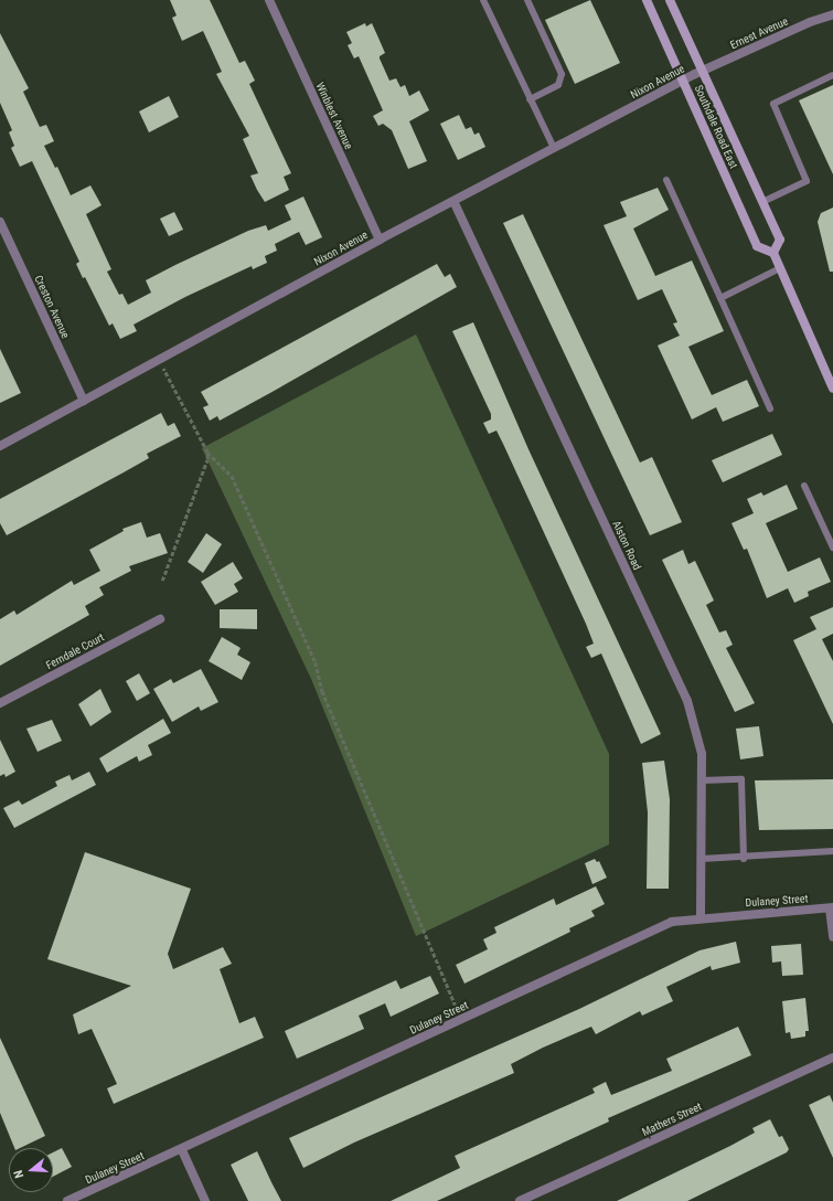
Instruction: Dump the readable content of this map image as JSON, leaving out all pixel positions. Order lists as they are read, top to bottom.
{
  "streets": {
    "main road": ["Southdale Road East"],
    "street": [
      "Ernest Avenue",
      "Nixon Avenue",
      "Winblest Avenue",
      "Creston Avenue",
      "Alston Road",
      "Ferndale Court",
      "Dulaney Street",
      "Mathers Street"
    ]
  },
  "crossings": [
    ["Ernest Avenue", "Nixon Avenue"],
    ["Ernest Avenue", "Southdale Road East"],
    ["Nixon Avenue", "Winblest Avenue"],
    ["Nixon Avenue", "Southdale Road East"],
    ["Nixon Avenue", "Creston Avenue"],
    ["Nixon Avenue", "Alston Road"],
    ["Alston Road", "Dulaney Street"]
  ],
  "north": "left"
}
